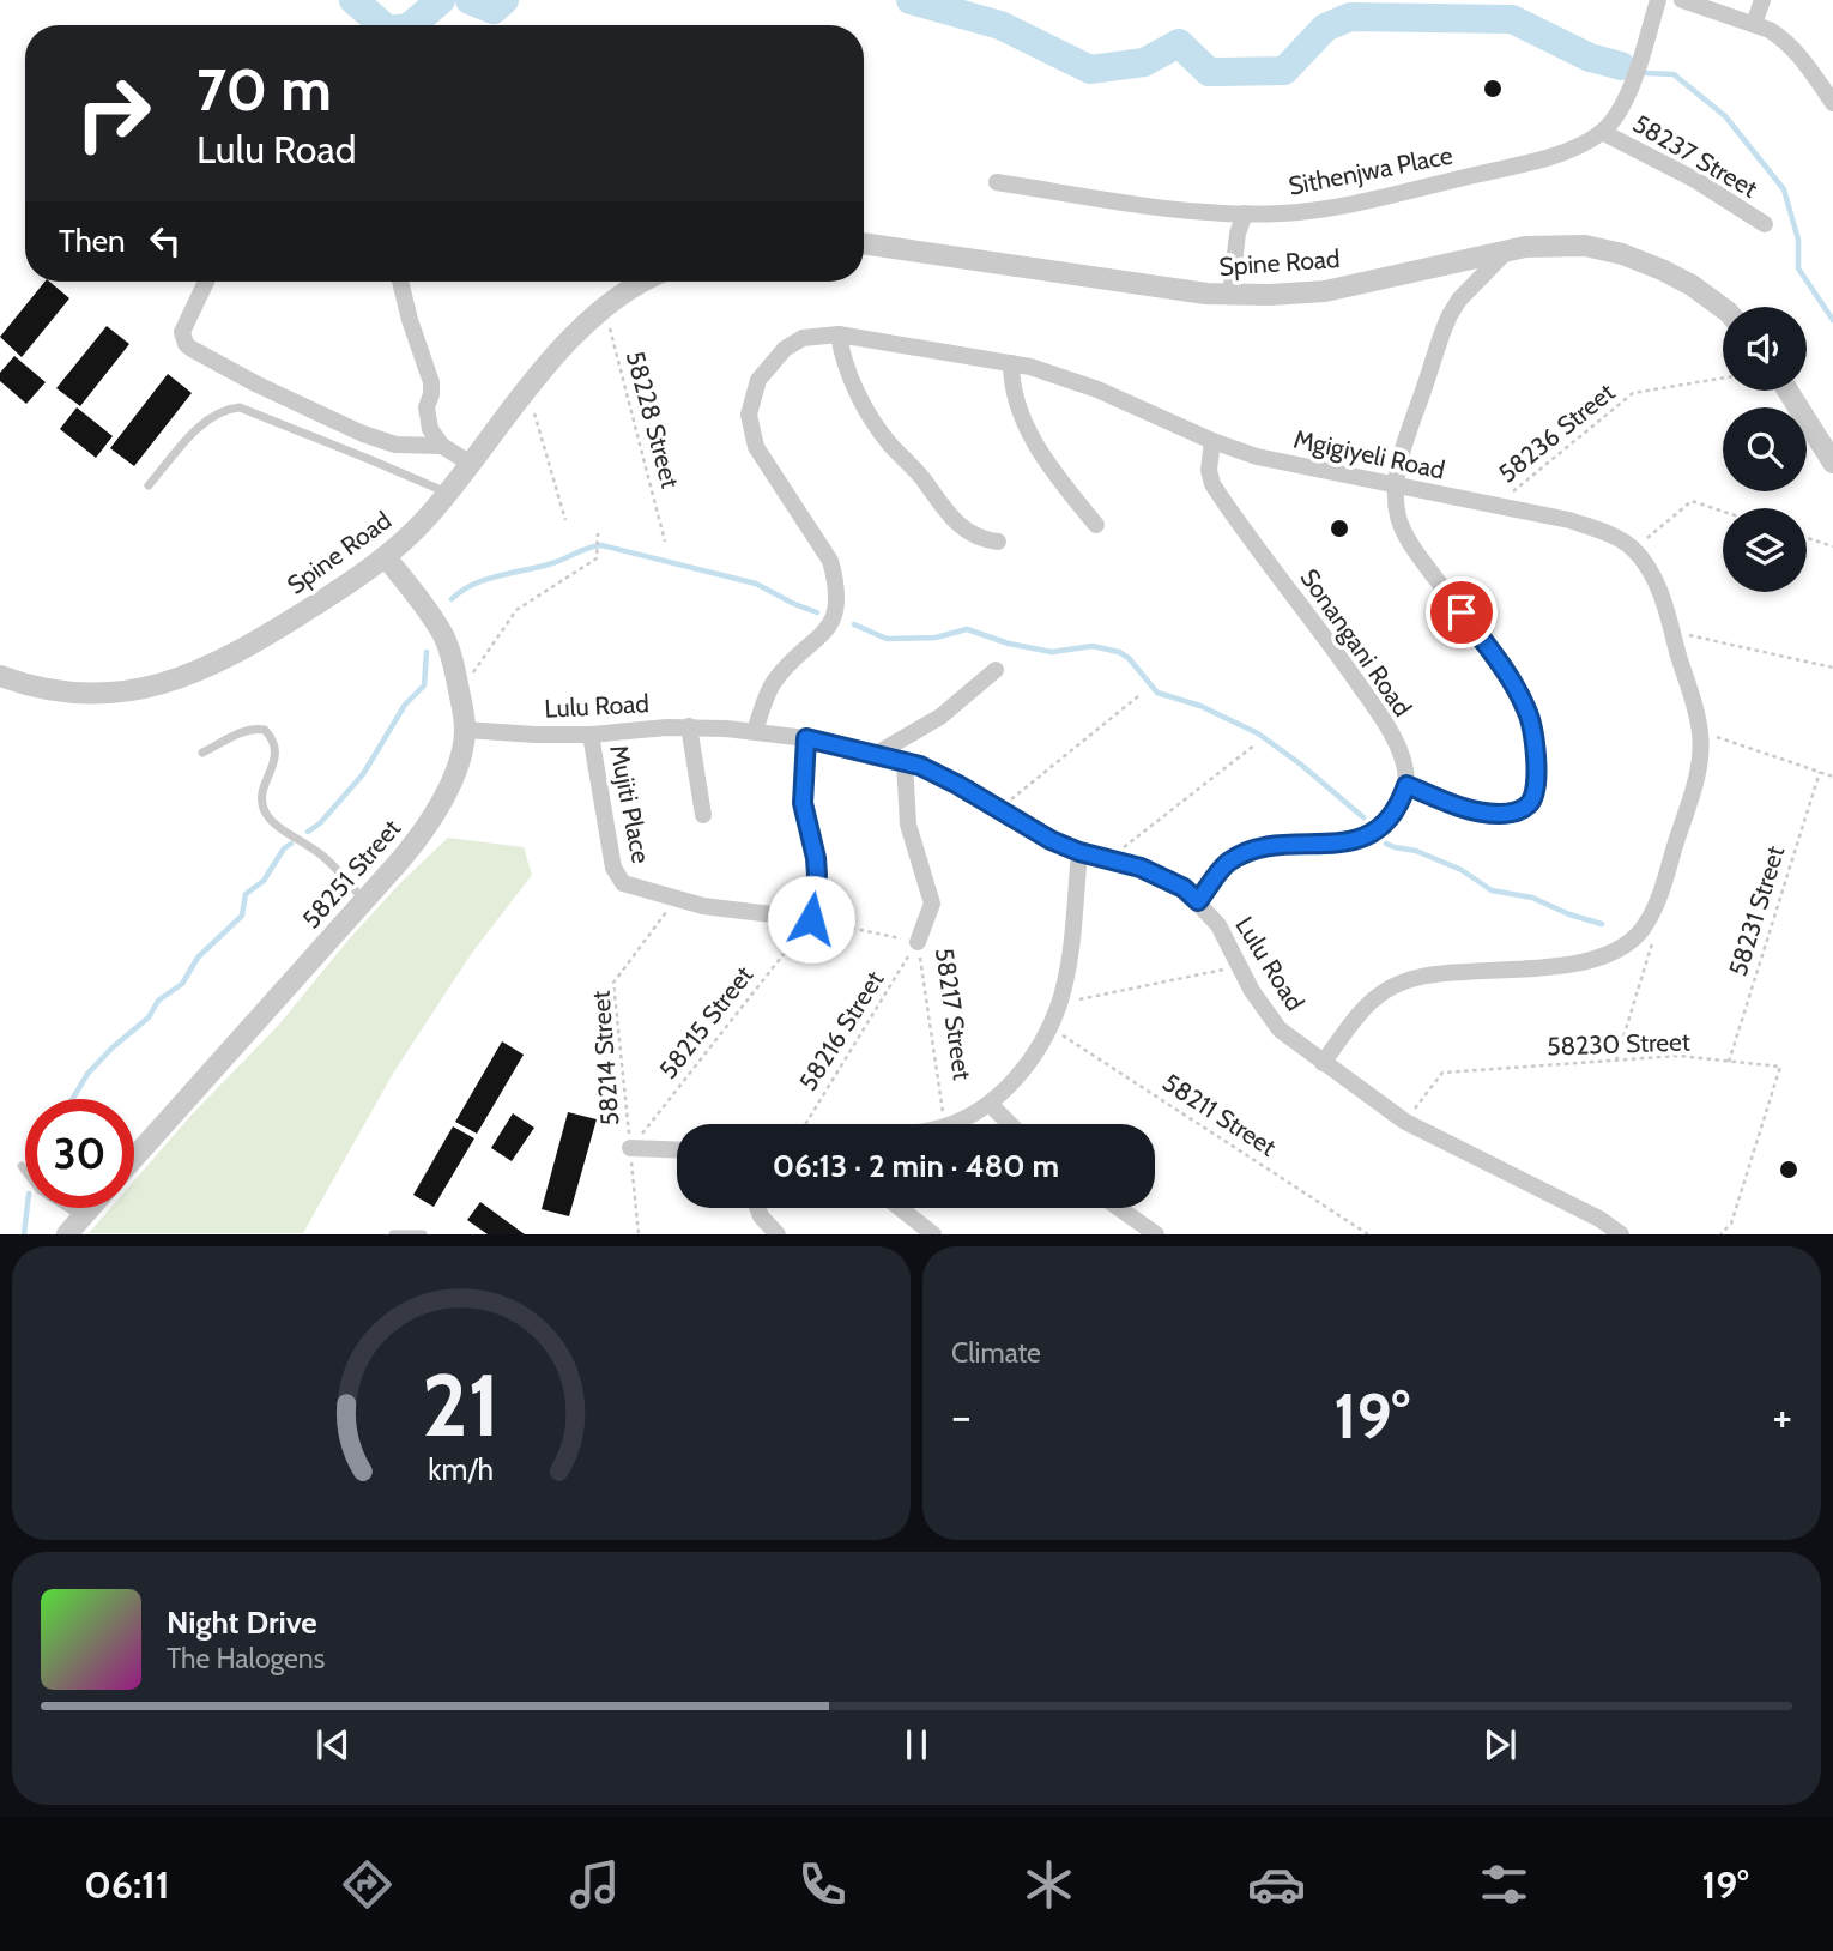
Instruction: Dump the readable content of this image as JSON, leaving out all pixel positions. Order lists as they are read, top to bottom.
{
  "streets": {
    "street": [
      "58237 Street",
      "Sithenjwa Place",
      "Spine Road",
      "Mgigiyeli Road",
      "Sonangani Road",
      "Lulu Road",
      "Mujiti Place",
      "58251 Street",
      "58217 Street"
    ],
    "path": [
      "58228 Street",
      "58236 Street",
      "58231 Street",
      "58215 Street",
      "58216 Street",
      "58230 Street",
      "58214 Street",
      "58211 Street"
    ]
  },
  "crossings": [
    ["58237 Street", "Sithenjwa Place"],
    ["Spine Road", "58228 Street"],
    ["Spine Road", "58251 Street"],
    ["58236 Street", "Mgigiyeli Road"],
    ["Mgigiyeli Road", "Sonangani Road"],
    ["Mgigiyeli Road", "Lulu Road"],
    ["Lulu Road", "Mujiti Place"],
    ["Lulu Road", "58251 Street"],
    ["Lulu Road", "58217 Street"],
    ["Lulu Road", "58230 Street"],
    ["Mujiti Place", "58215 Street"],
    ["Mujiti Place", "58214 Street"],
    ["58231 Street", "58230 Street"],
    ["58217 Street", "58216 Street"],
    ["58215 Street", "58214 Street"]
  ],
  "page": {
    "turn": ["70 m", "Lulu Road"],
    "then": "Then",
    "limit": "30",
    "trip": "06:13 · 2 min · 480 m",
    "tile": "Climate",
    "heat": ["−", "19°", "+"],
    "song": ["Night Drive", "The Halogens"],
    "tabs": ["06:11", "19°"],
    "gauge": ["21", "km/h"]
  }
}
